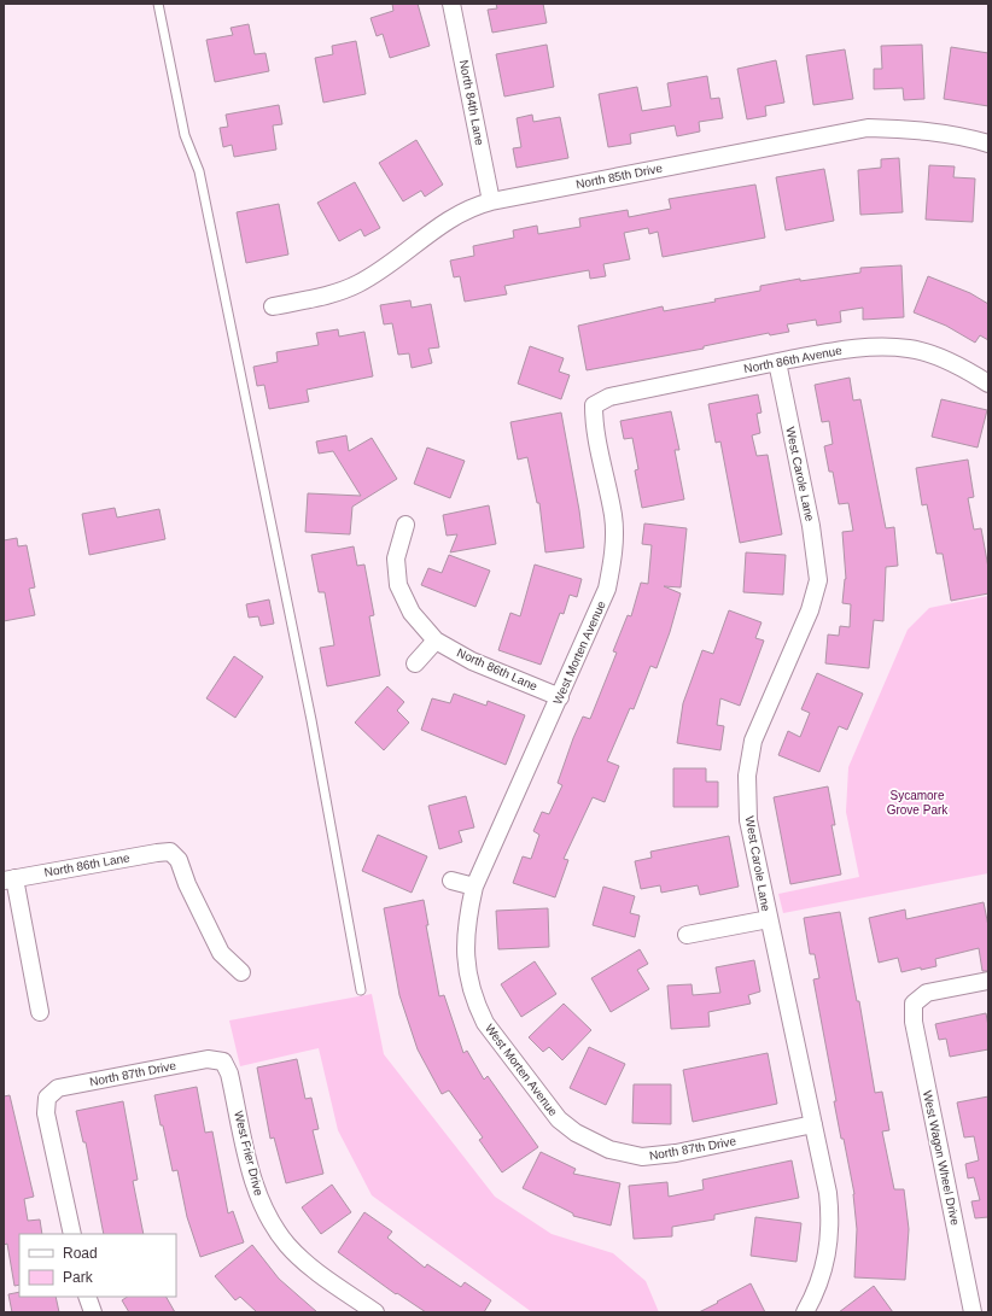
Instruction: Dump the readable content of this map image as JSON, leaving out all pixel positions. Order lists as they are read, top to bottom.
{
  "streets": {
    "street": [
      "North 84th Lane",
      "North 85th Drive",
      "North 86th Avenue",
      "West Carole Lane",
      "West Morten Avenue",
      "North 86th Lane",
      "North 87th Drive",
      "West Frier Drive",
      "West Wagon Wheel Drive"
    ]
  },
  "crossings": [
    ["North 84th Lane", "North 85th Drive"],
    ["North 86th Avenue", "West Carole Lane"],
    ["North 86th Avenue", "West Morten Avenue"],
    ["West Carole Lane", "North 87th Drive"],
    ["West Morten Avenue", "North 86th Lane"],
    ["West Morten Avenue", "North 87th Drive"],
    ["North 87th Drive", "West Frier Drive"]
  ],
  "parks": ["Sycamore Grove Park"],
  "legend": ["Road", "Park"]
}
